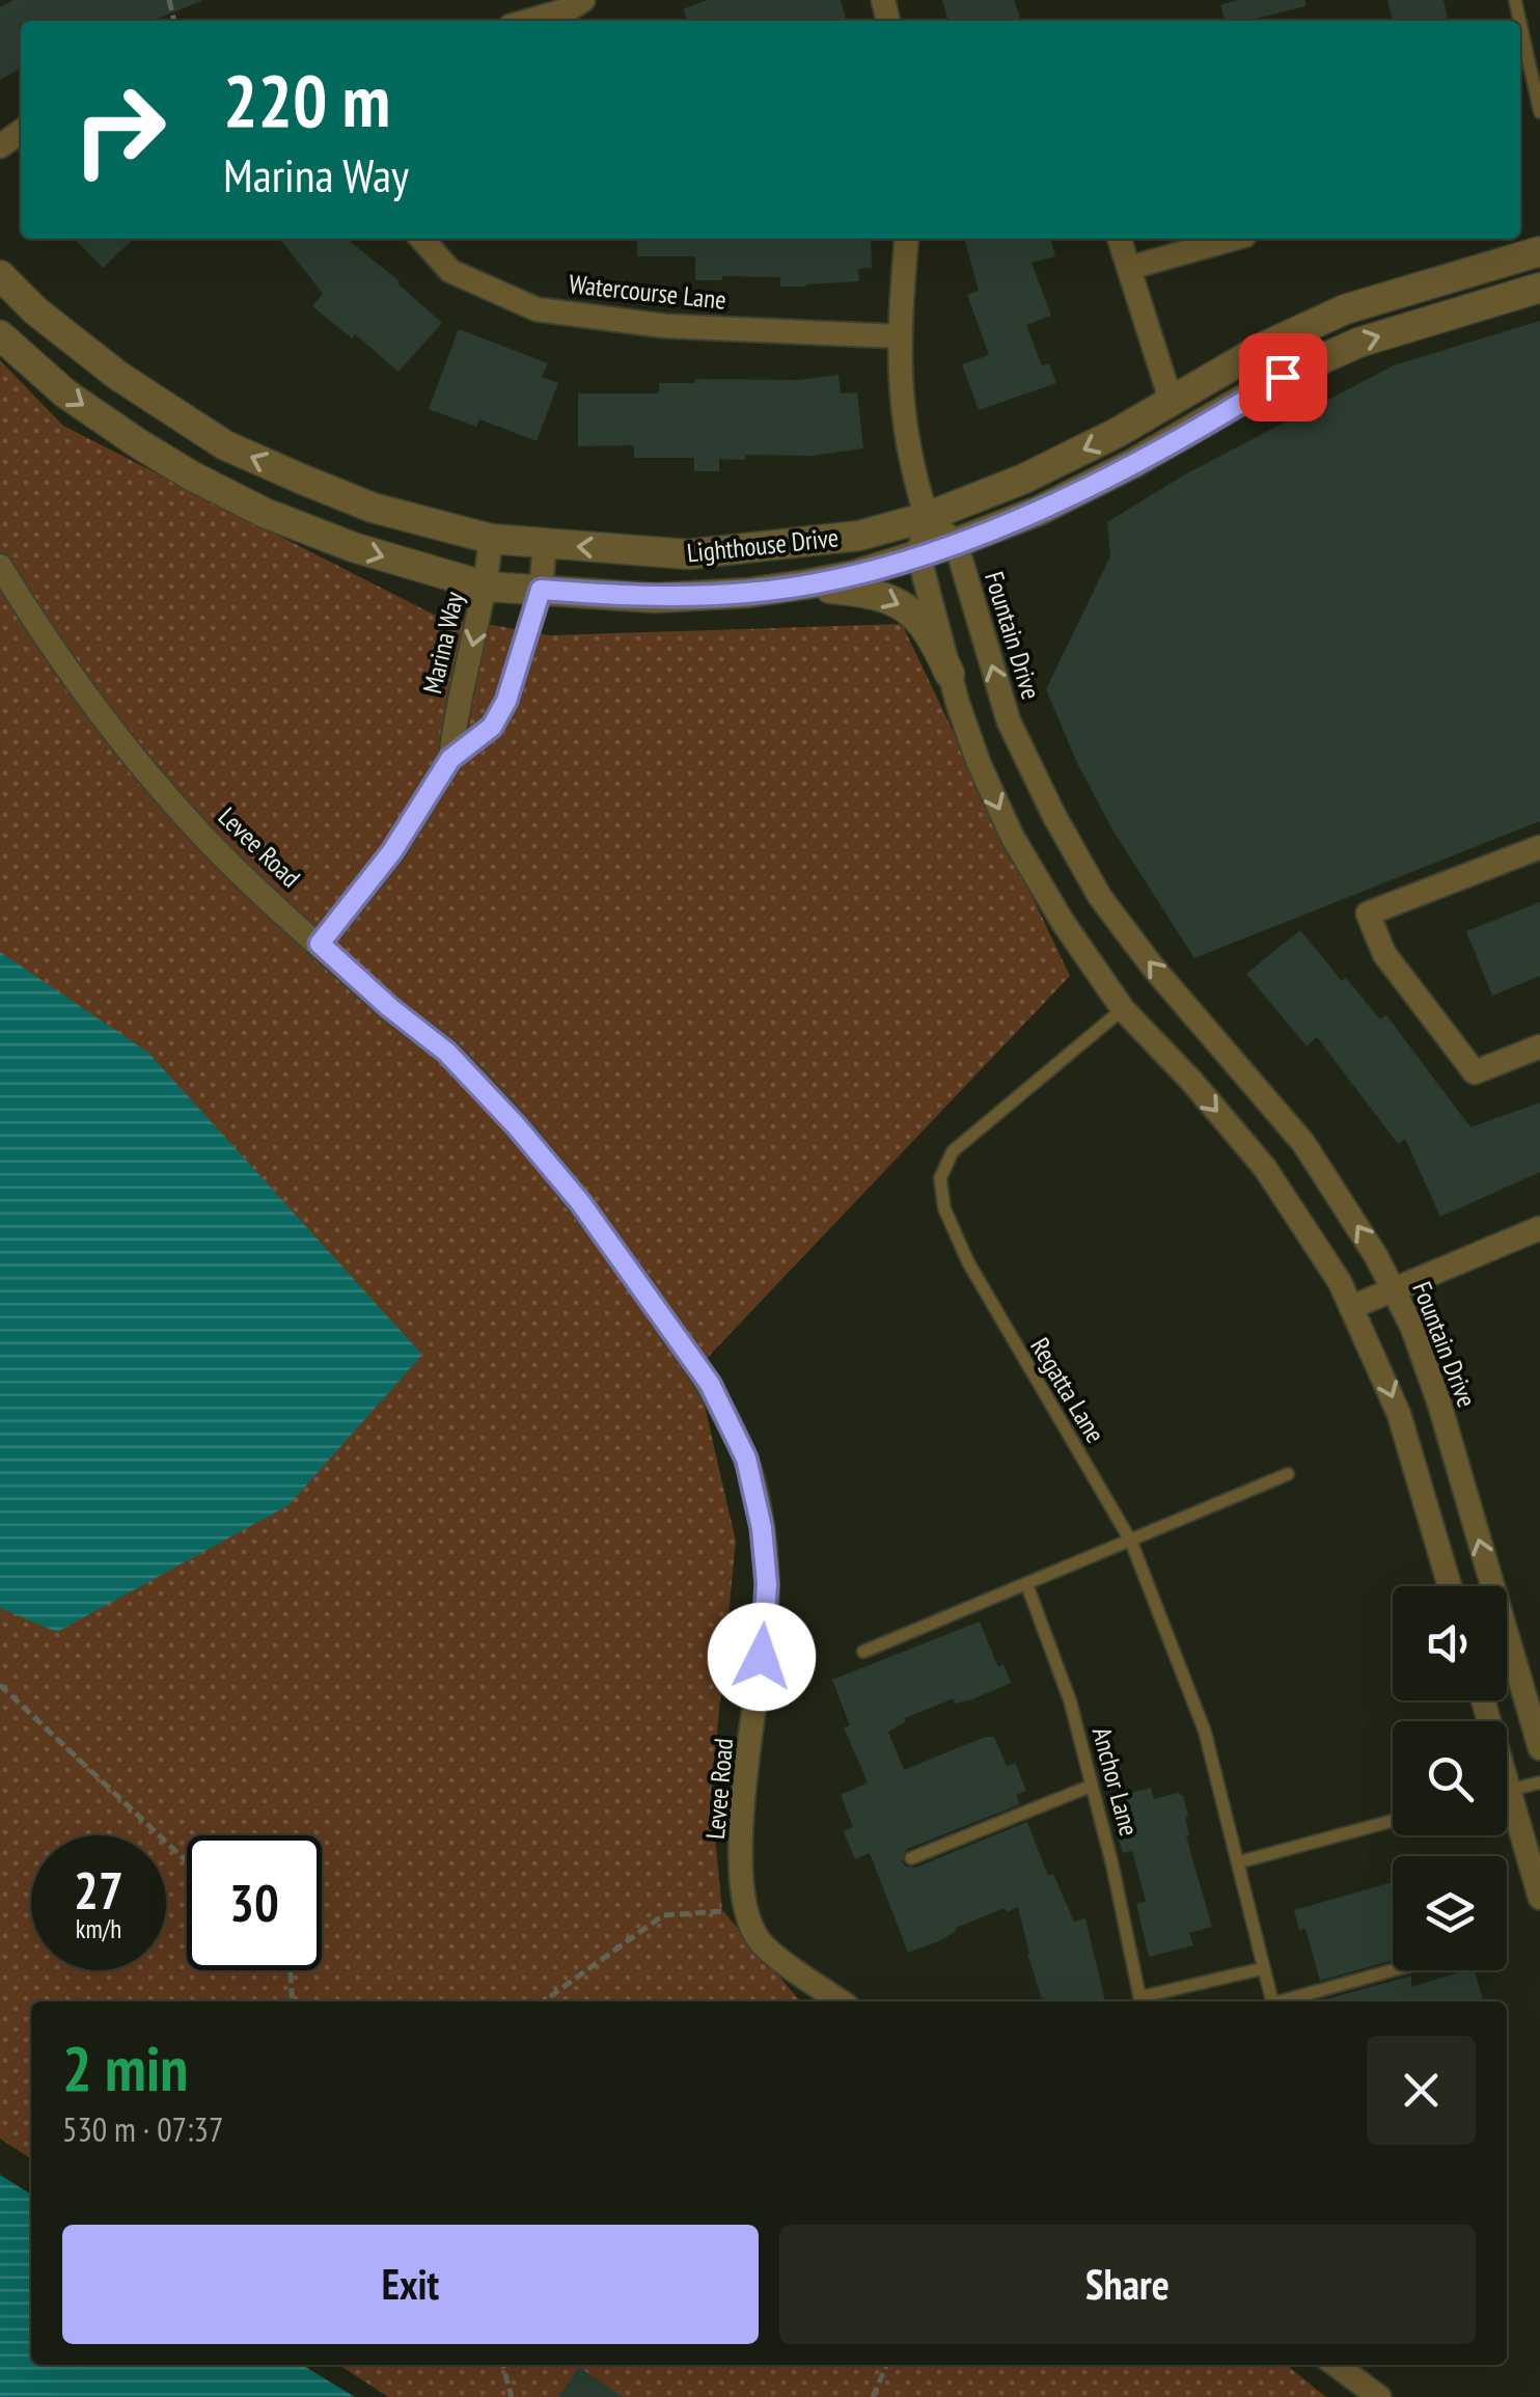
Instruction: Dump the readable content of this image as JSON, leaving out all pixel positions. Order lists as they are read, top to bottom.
{
  "streets": {
    "street": [
      "Watercourse Lane",
      "Lighthouse Drive",
      "Fountain Drive",
      "Marina Way",
      "Levee Road"
    ],
    "lane": ["Regatta Lane", "Anchor Lane"]
  },
  "crossings": [
    ["Lighthouse Drive", "Fountain Drive"],
    ["Lighthouse Drive", "Marina Way"],
    ["Marina Way", "Levee Road"],
    ["Regatta Lane", "Anchor Lane"]
  ],
  "page": {
    "turn": ["220 m", "Marina Way"],
    "speed": "27 km/h",
    "limit": "30",
    "heading": ["2 min", "530 m · 07:37"],
    "buttons": ["Exit", "Share"]
  }
}
